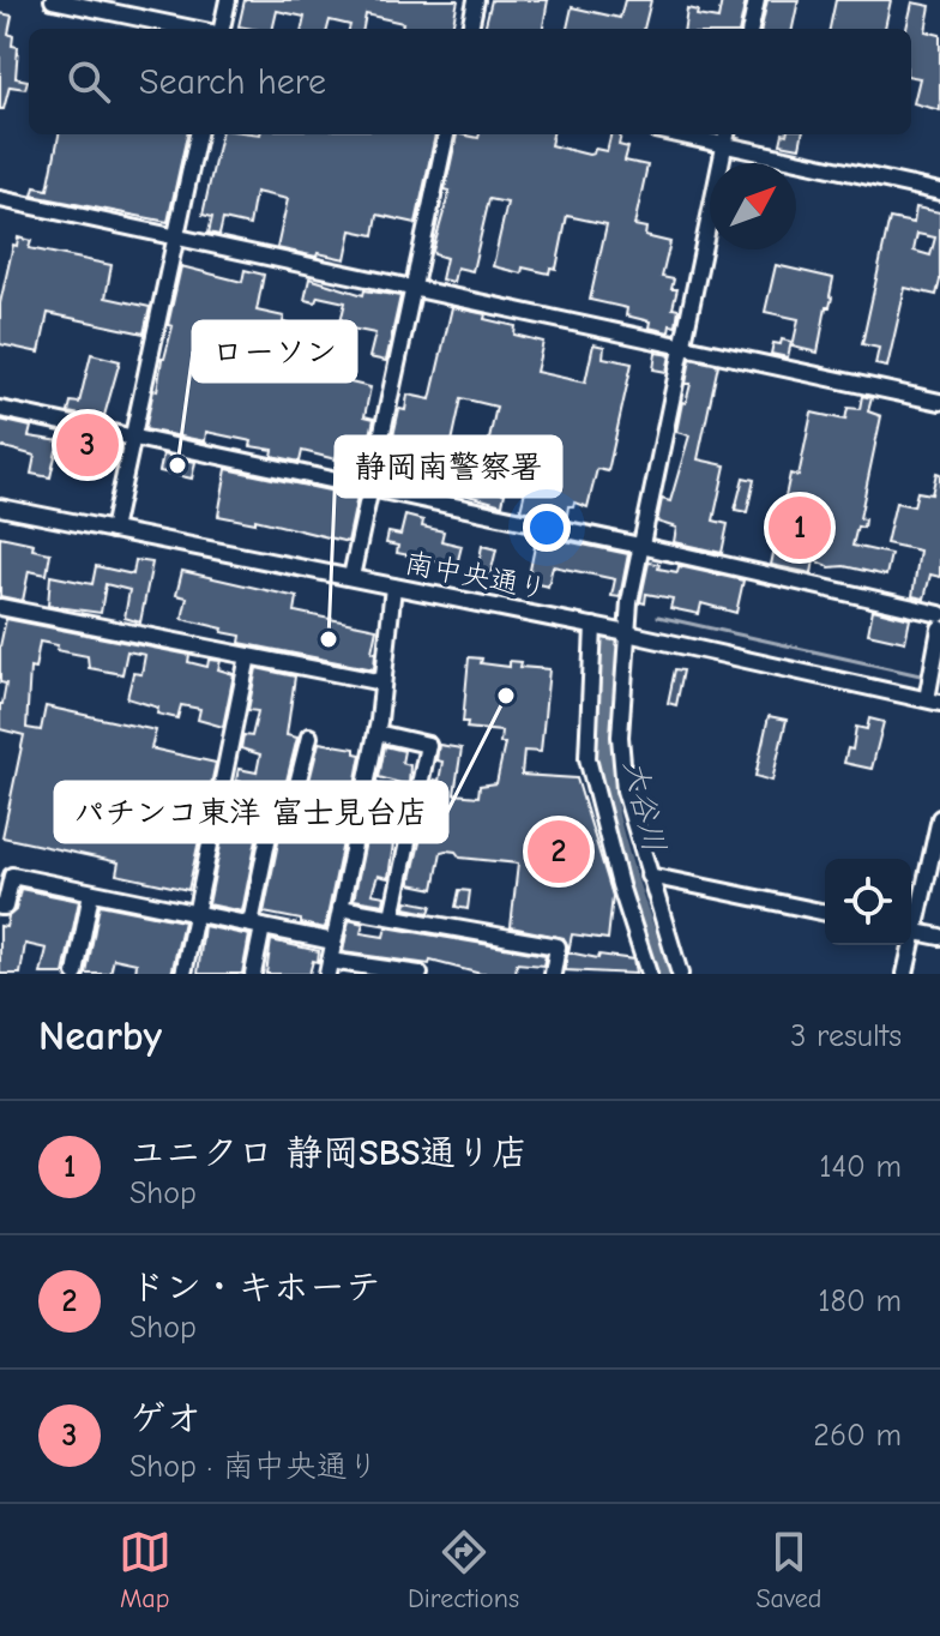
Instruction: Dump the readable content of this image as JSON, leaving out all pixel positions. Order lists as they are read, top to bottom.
{
  "streets": {
    "street": ["南中央通り"]
  },
  "water": ["大谷川"],
  "places": ["ローソン", "静岡南警察署", "パチンコ東洋 富士見台店"],
  "north": "top right",
  "page": {
    "search": "Search here",
    "pins": ["3", "1", "2"],
    "heading": ["Nearby", "3 results"],
    "list": [
      {
        "mark": "1",
        "name": "ユニクロ 静岡SBS通り店",
        "note": "Shop",
        "value": "140 m"
      },
      {
        "mark": "2",
        "name": "ドン・キホーテ",
        "note": "Shop",
        "value": "180 m"
      },
      {
        "mark": "3",
        "name": "ゲオ",
        "note": "Shop · 南中央通り",
        "value": "260 m"
      }
    ],
    "nav": ["Map", "Directions", "Saved"]
  }
}
